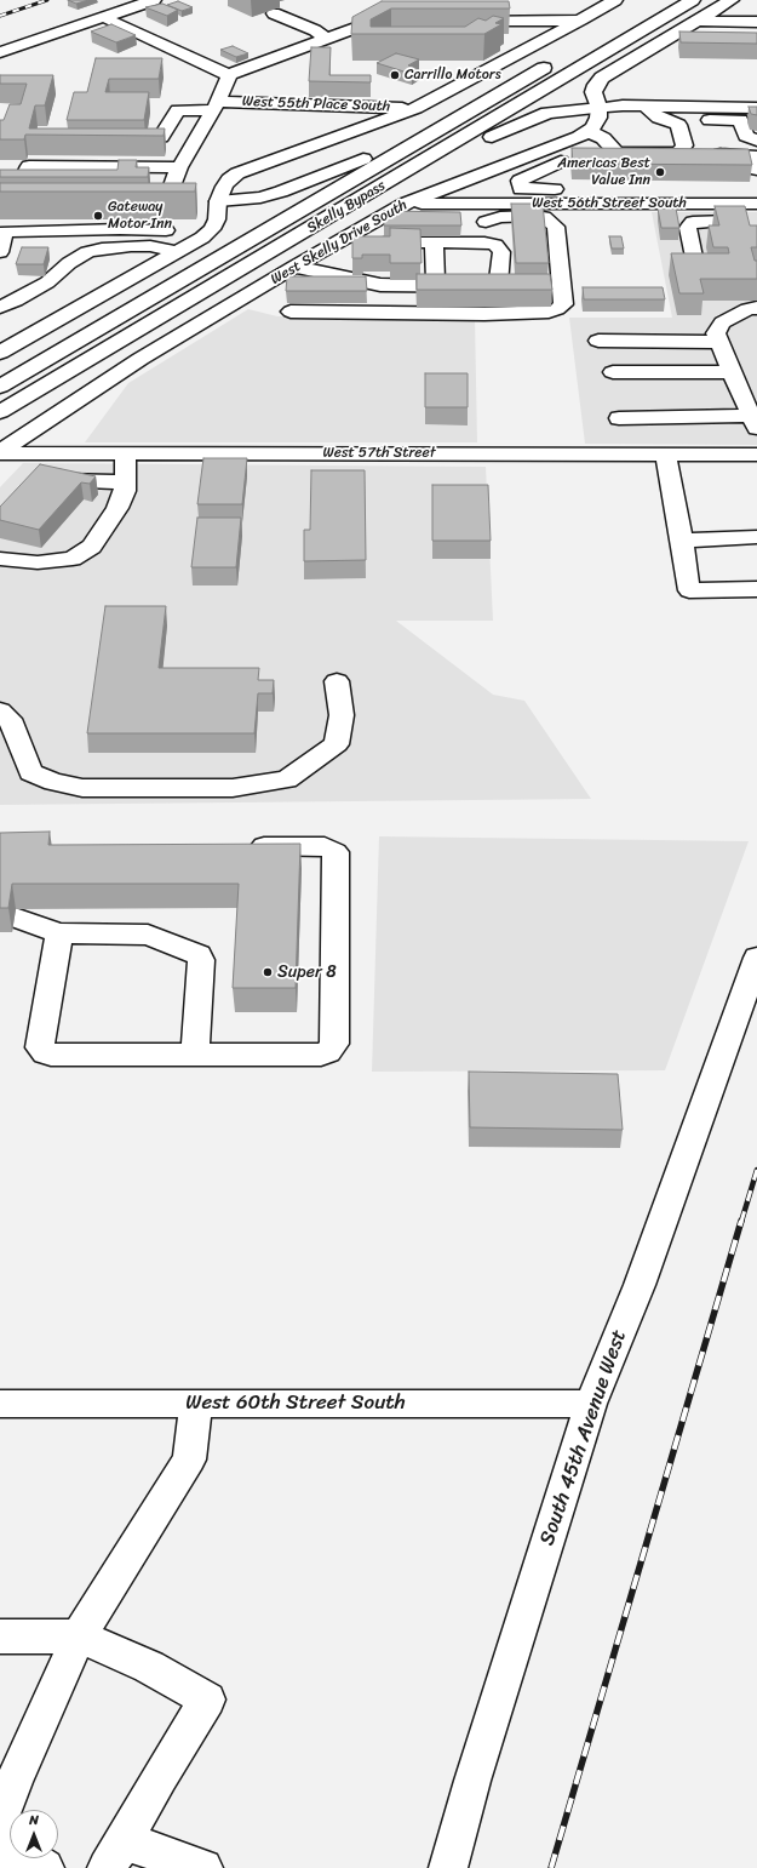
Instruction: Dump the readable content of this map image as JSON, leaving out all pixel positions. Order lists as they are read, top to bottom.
{
  "streets": {
    "main road": [
      "West 55th Place South",
      "West 56th Street South",
      "Skelly Bypass",
      "West Skelly Drive South",
      "West 57th Street",
      "West 60th Street South",
      "South 45th Avenue West"
    ]
  },
  "crossings": [
    ["West 56th Street South", "West Skelly Drive South"],
    ["West Skelly Drive South", "West 57th Street"],
    ["West 60th Street South", "South 45th Avenue West"]
  ],
  "places": [
    "Carrillo Motors",
    "Americas Best Value Inn",
    "Gateway Motor Inn",
    "Super 8"
  ],
  "north": "top"
}
